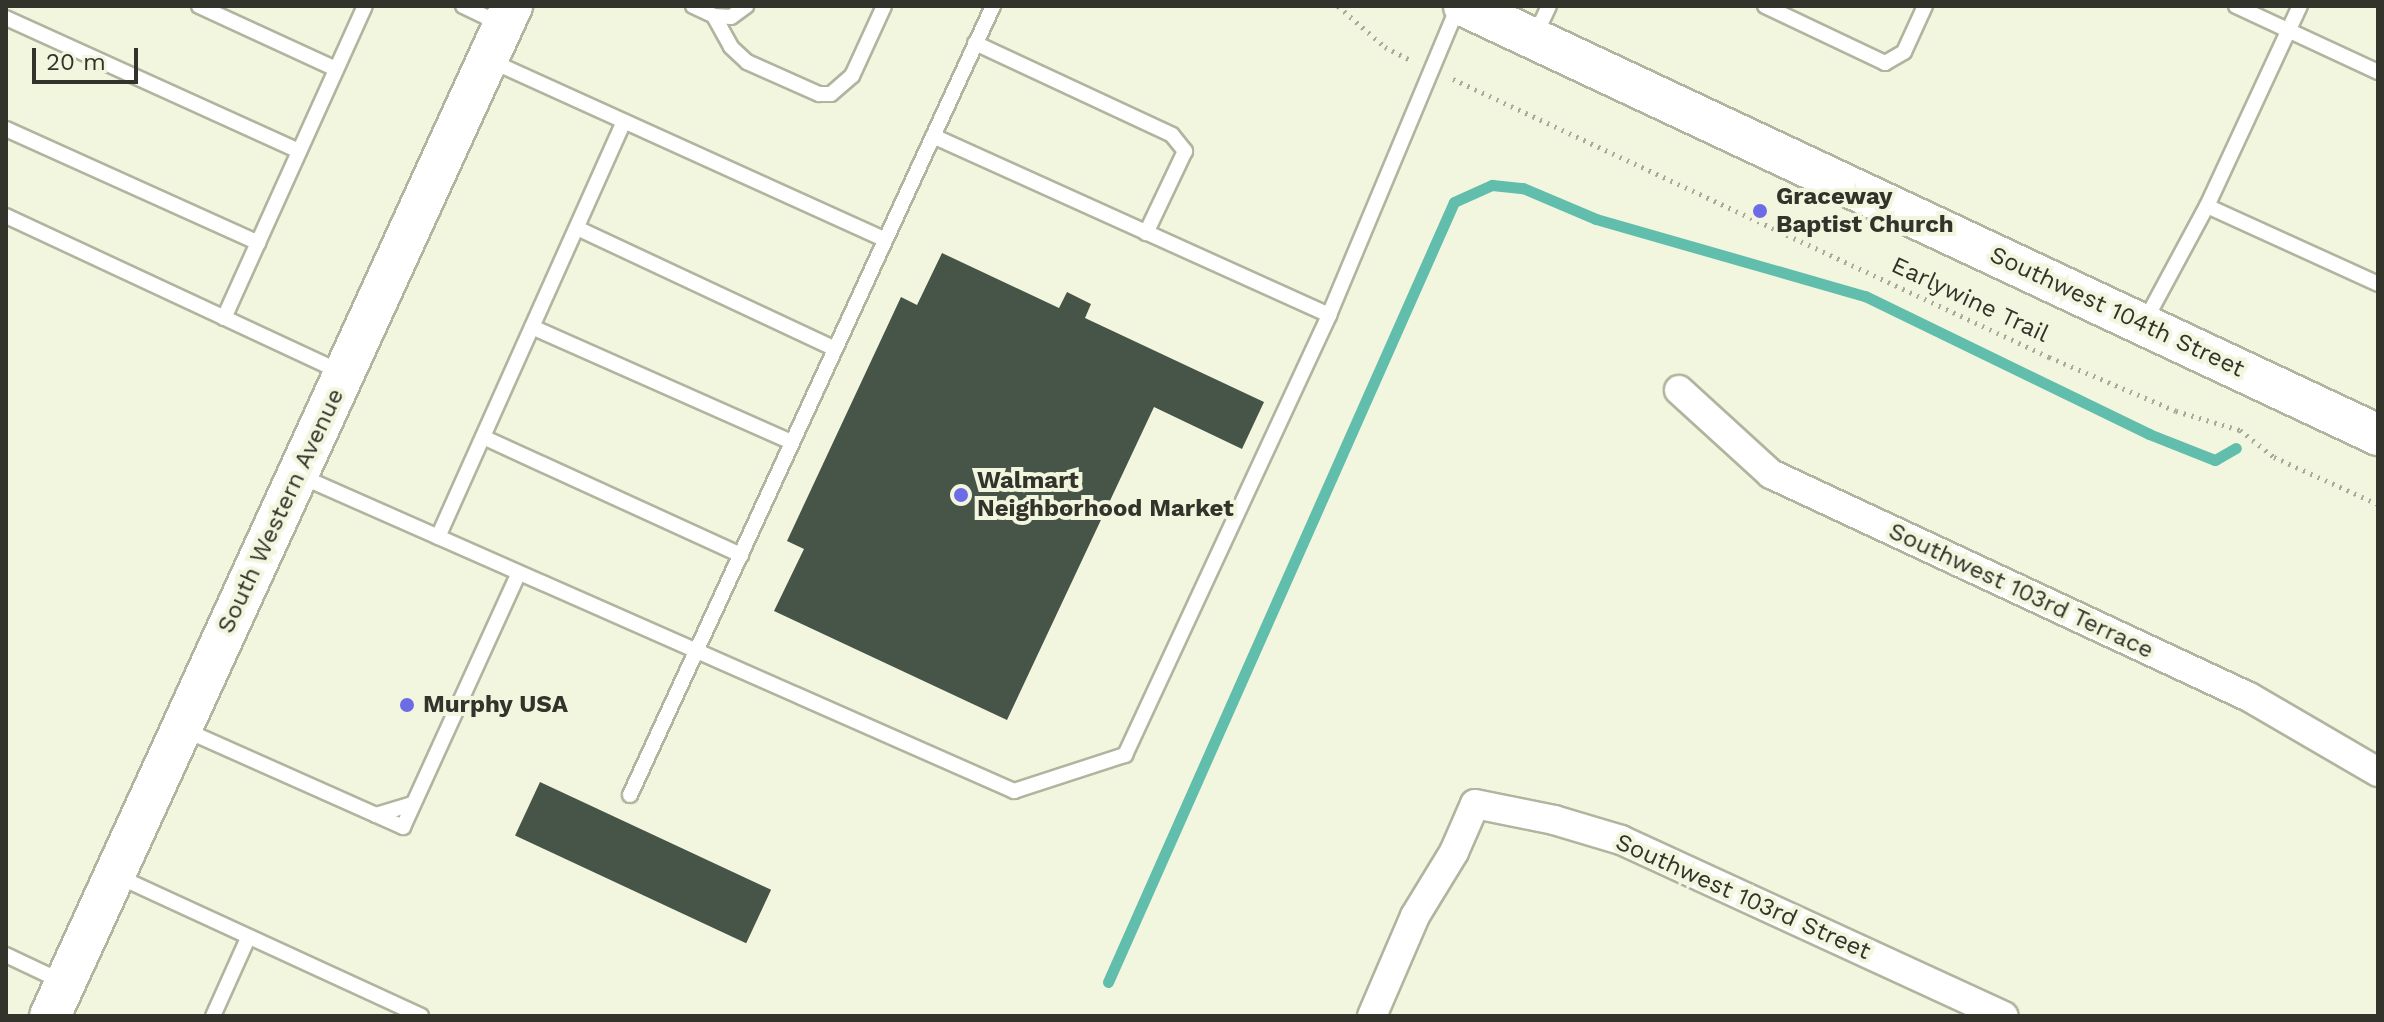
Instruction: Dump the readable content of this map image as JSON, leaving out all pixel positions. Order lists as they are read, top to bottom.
{
  "streets": {
    "main road": ["Southwest 104th Street", "South Western Avenue"],
    "street": ["Southwest 103rd Terrace", "Southwest 103rd Street"],
    "path": ["Earlywine Trail"]
  },
  "places": ["Graceway Baptist Church", "Walmart Neighborhood Market", "Murphy USA"],
  "scale_bar": "20 m"
}
